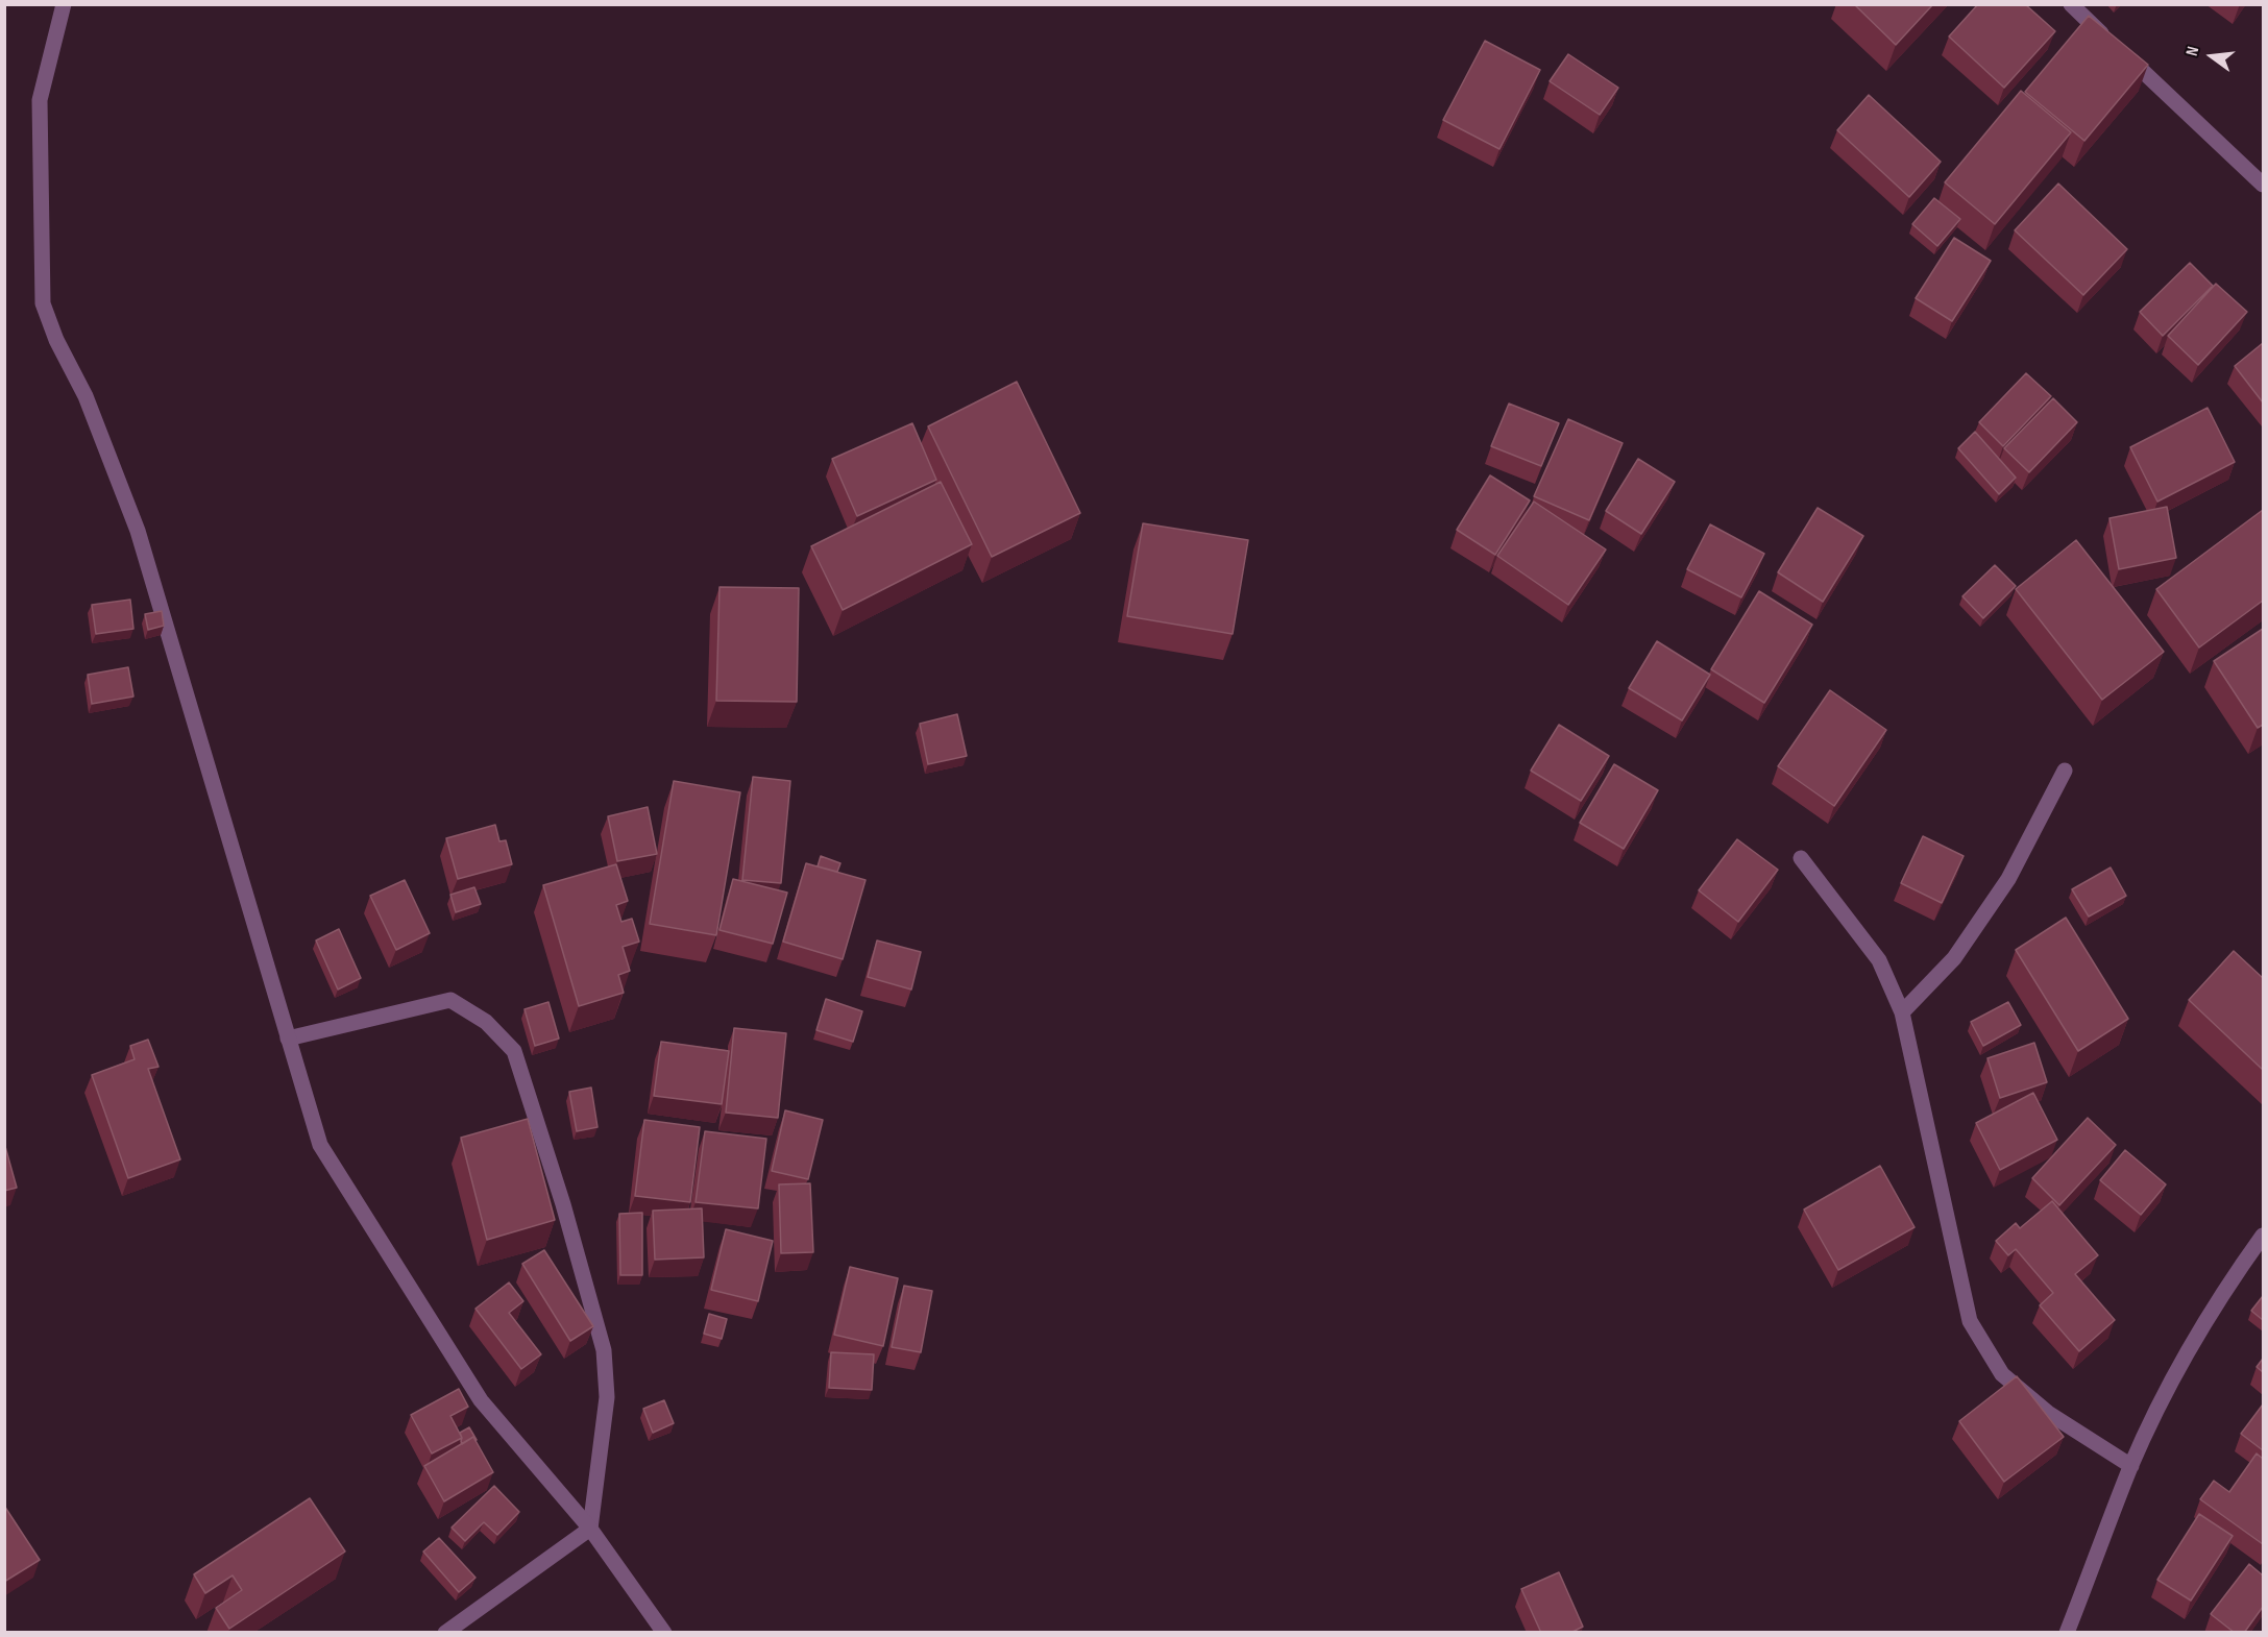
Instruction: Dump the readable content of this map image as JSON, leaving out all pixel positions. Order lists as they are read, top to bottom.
{
  "north": "left"
}
